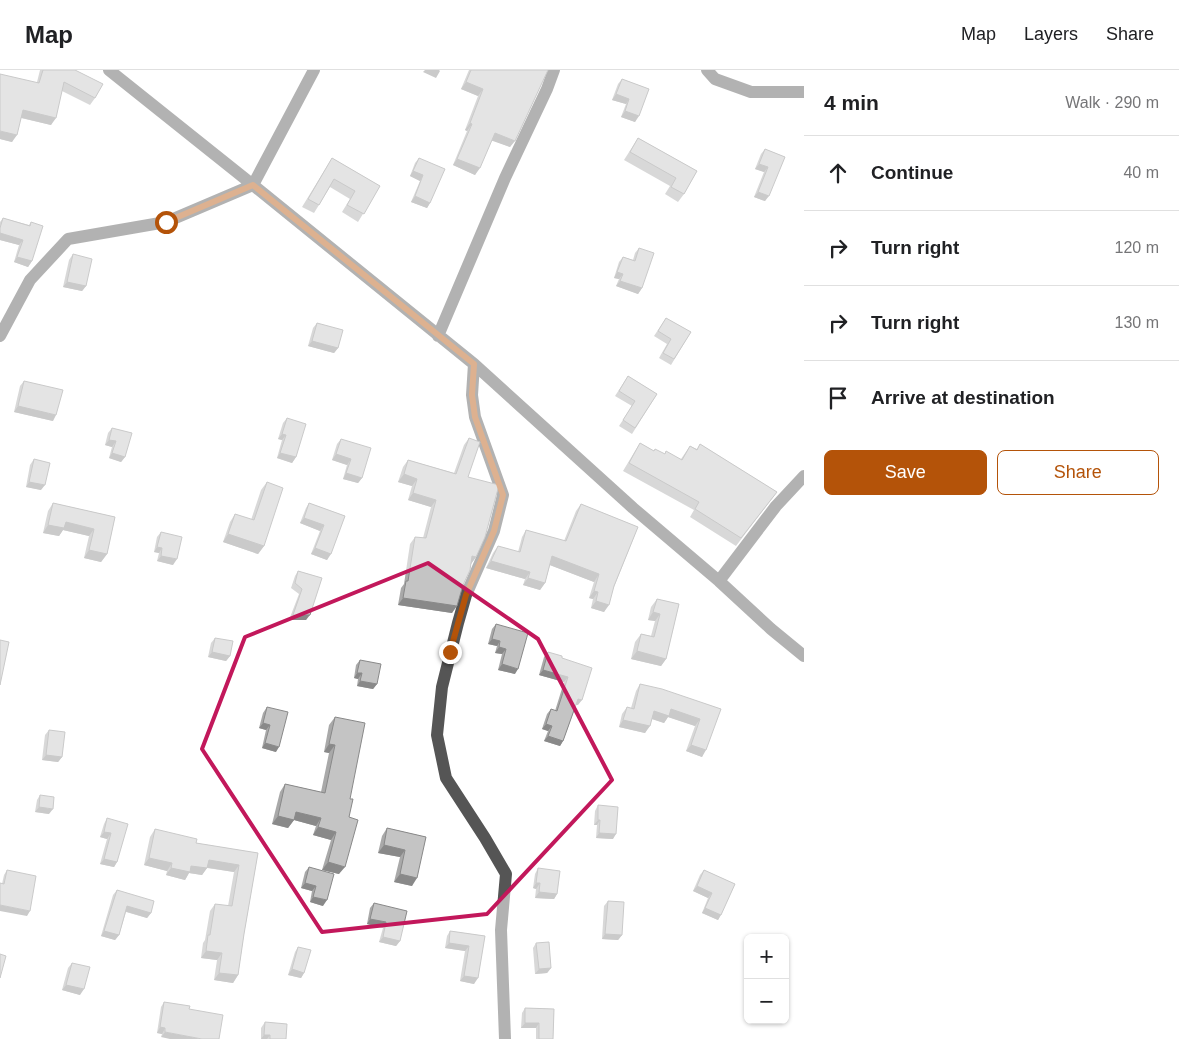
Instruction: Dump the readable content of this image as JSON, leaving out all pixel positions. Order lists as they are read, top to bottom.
{
  "page": {
    "header": "Map",
    "nav": ["Map", "Layers", "Share"],
    "heading": ["4 min", "Walk · 290 m"],
    "list": [
      ["Continue", "40 m"],
      ["Turn right", "120 m"],
      ["Turn right", "130 m"],
      "Arrive at destination"
    ],
    "buttons": ["Save", "Share"],
    "map_buttons": ["+", "−"]
  }
}
